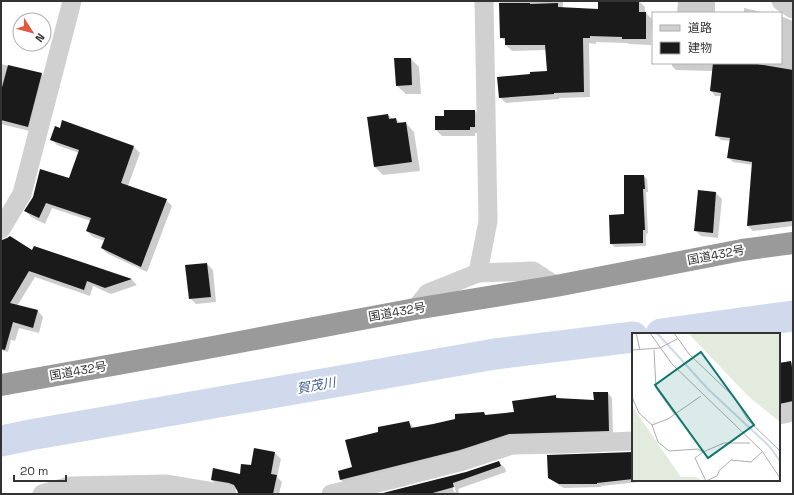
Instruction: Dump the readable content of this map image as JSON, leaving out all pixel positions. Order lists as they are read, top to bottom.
{
  "streets": {
    "highway": ["国道432号"]
  },
  "water": ["賀茂川"],
  "legend": ["道路", "建物"],
  "scale_bar": "20 m",
  "north": "bottom right"
}
